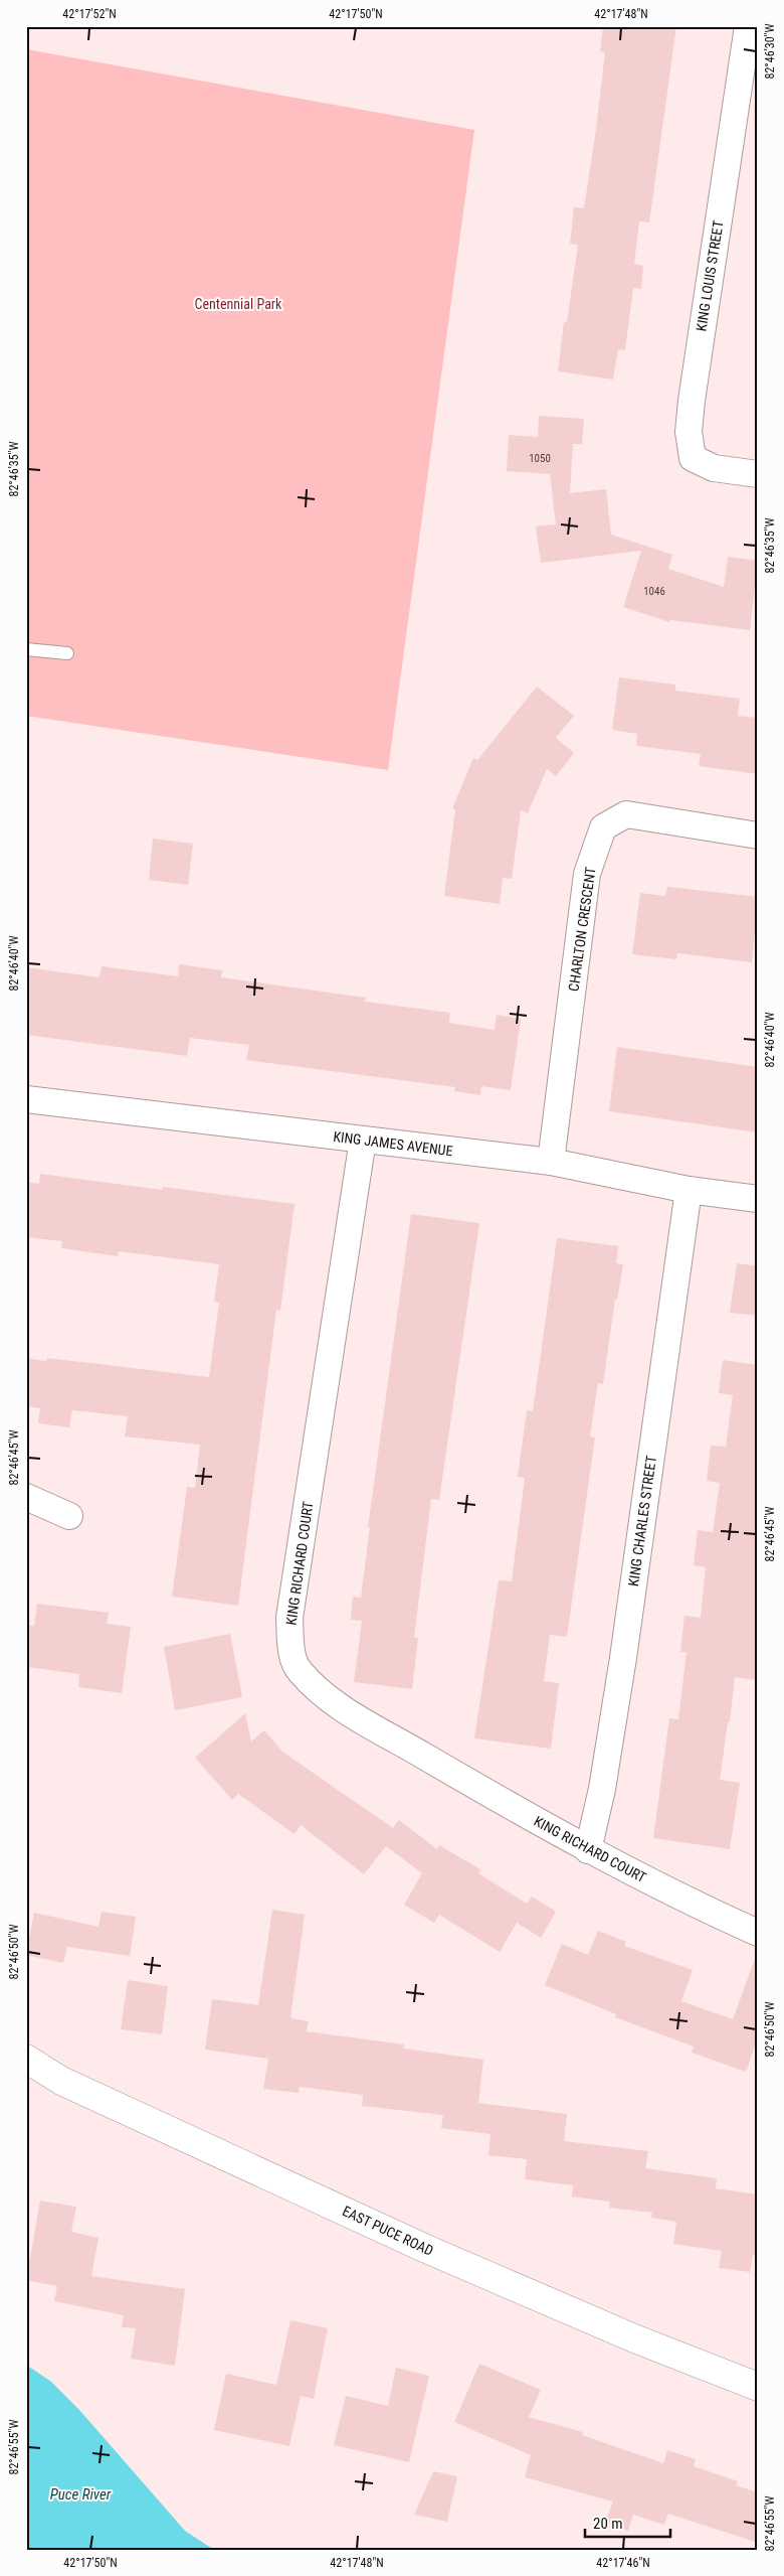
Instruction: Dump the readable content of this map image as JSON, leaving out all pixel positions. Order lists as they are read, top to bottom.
{
  "streets": {
    "main road": ["EAST PUCE ROAD"],
    "street": [
      "KING LOUIS STREET",
      "CHARLTON CRESCENT",
      "KING JAMES AVENUE",
      "KING CHARLES STREET",
      "KING RICHARD COURT"
    ]
  },
  "crossings": [
    ["CHARLTON CRESCENT", "KING JAMES AVENUE"],
    ["KING JAMES AVENUE", "KING CHARLES STREET"],
    ["KING JAMES AVENUE", "KING RICHARD COURT"],
    ["KING CHARLES STREET", "KING RICHARD COURT"]
  ],
  "water": ["Puce River"],
  "parks": ["Centennial Park"],
  "house_numbers": ["1050", "1046"],
  "scale_bar": "20 m",
  "coordinates": [
    "42°17'52\"N",
    "42°17'50\"N",
    "42°17'48\"N",
    "82°46'30\"W",
    "82°46'35\"W",
    "82°46'40\"W",
    "82°46'45\"W",
    "82°46'50\"W",
    "82°46'55\"W",
    "42°17'46\"N"
  ]
}
